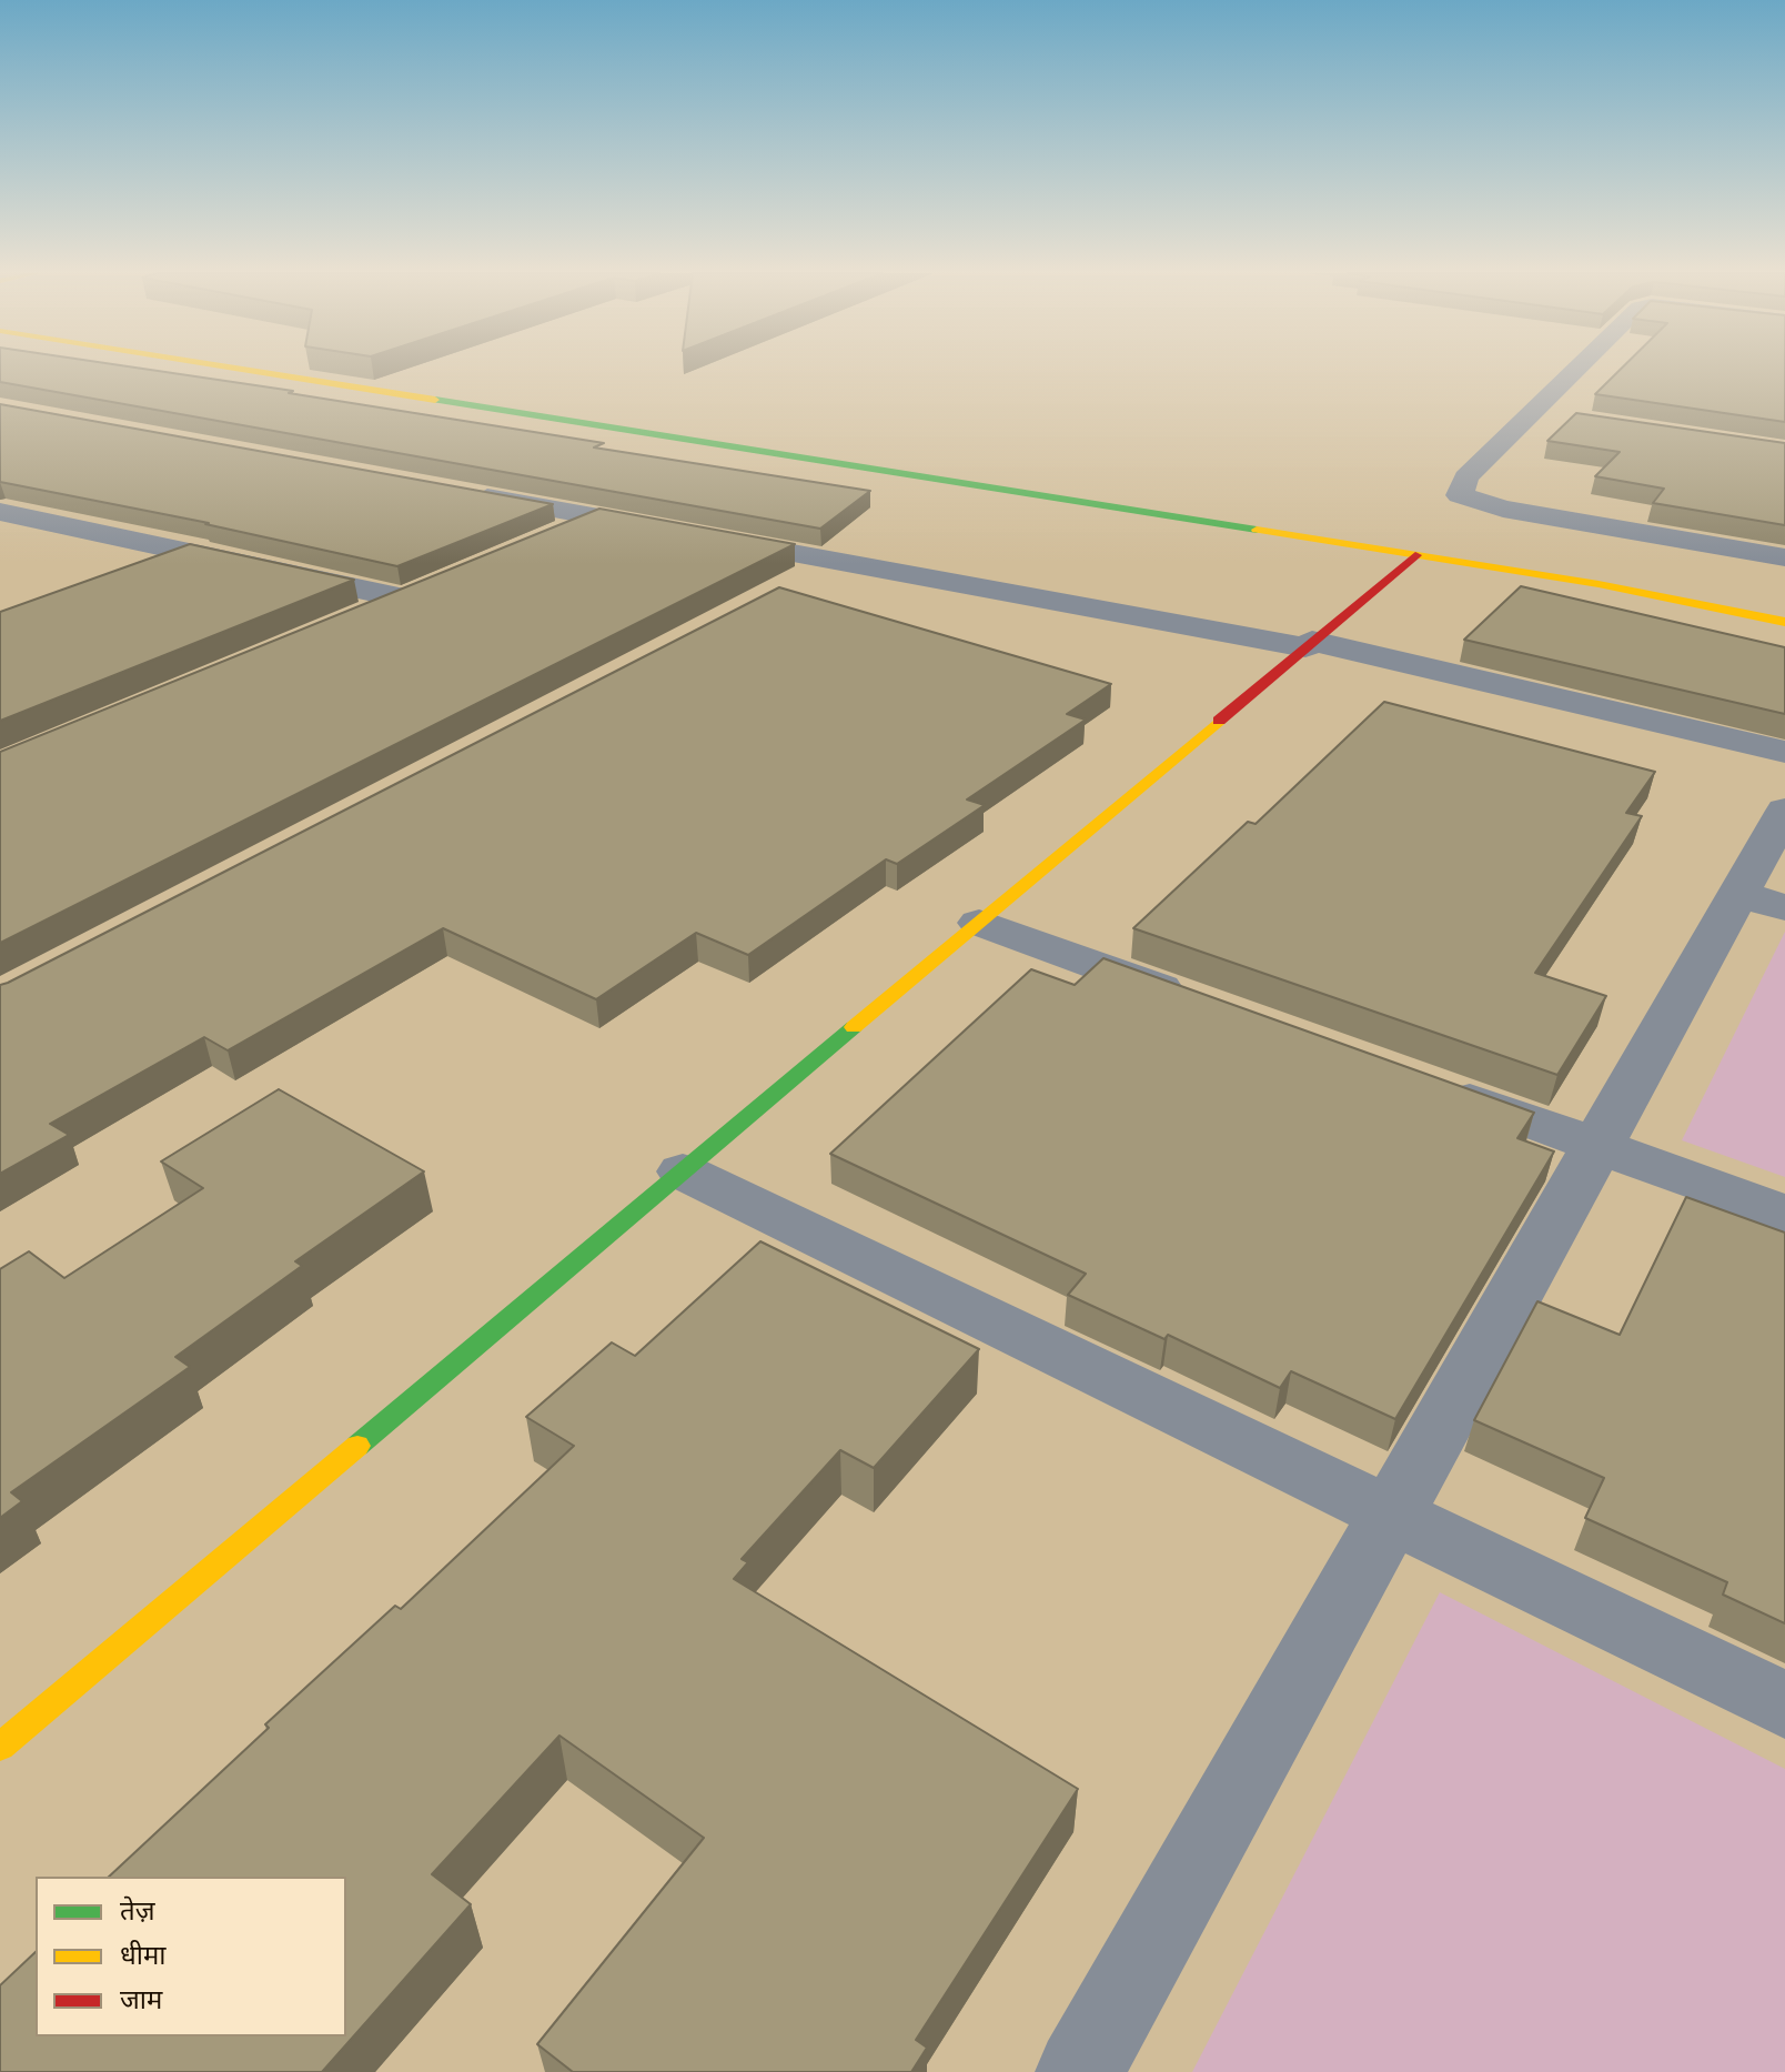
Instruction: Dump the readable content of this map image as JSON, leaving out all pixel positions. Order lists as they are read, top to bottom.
{
  "legend": ["तेज़", "धीमा", "जाम"]
}
